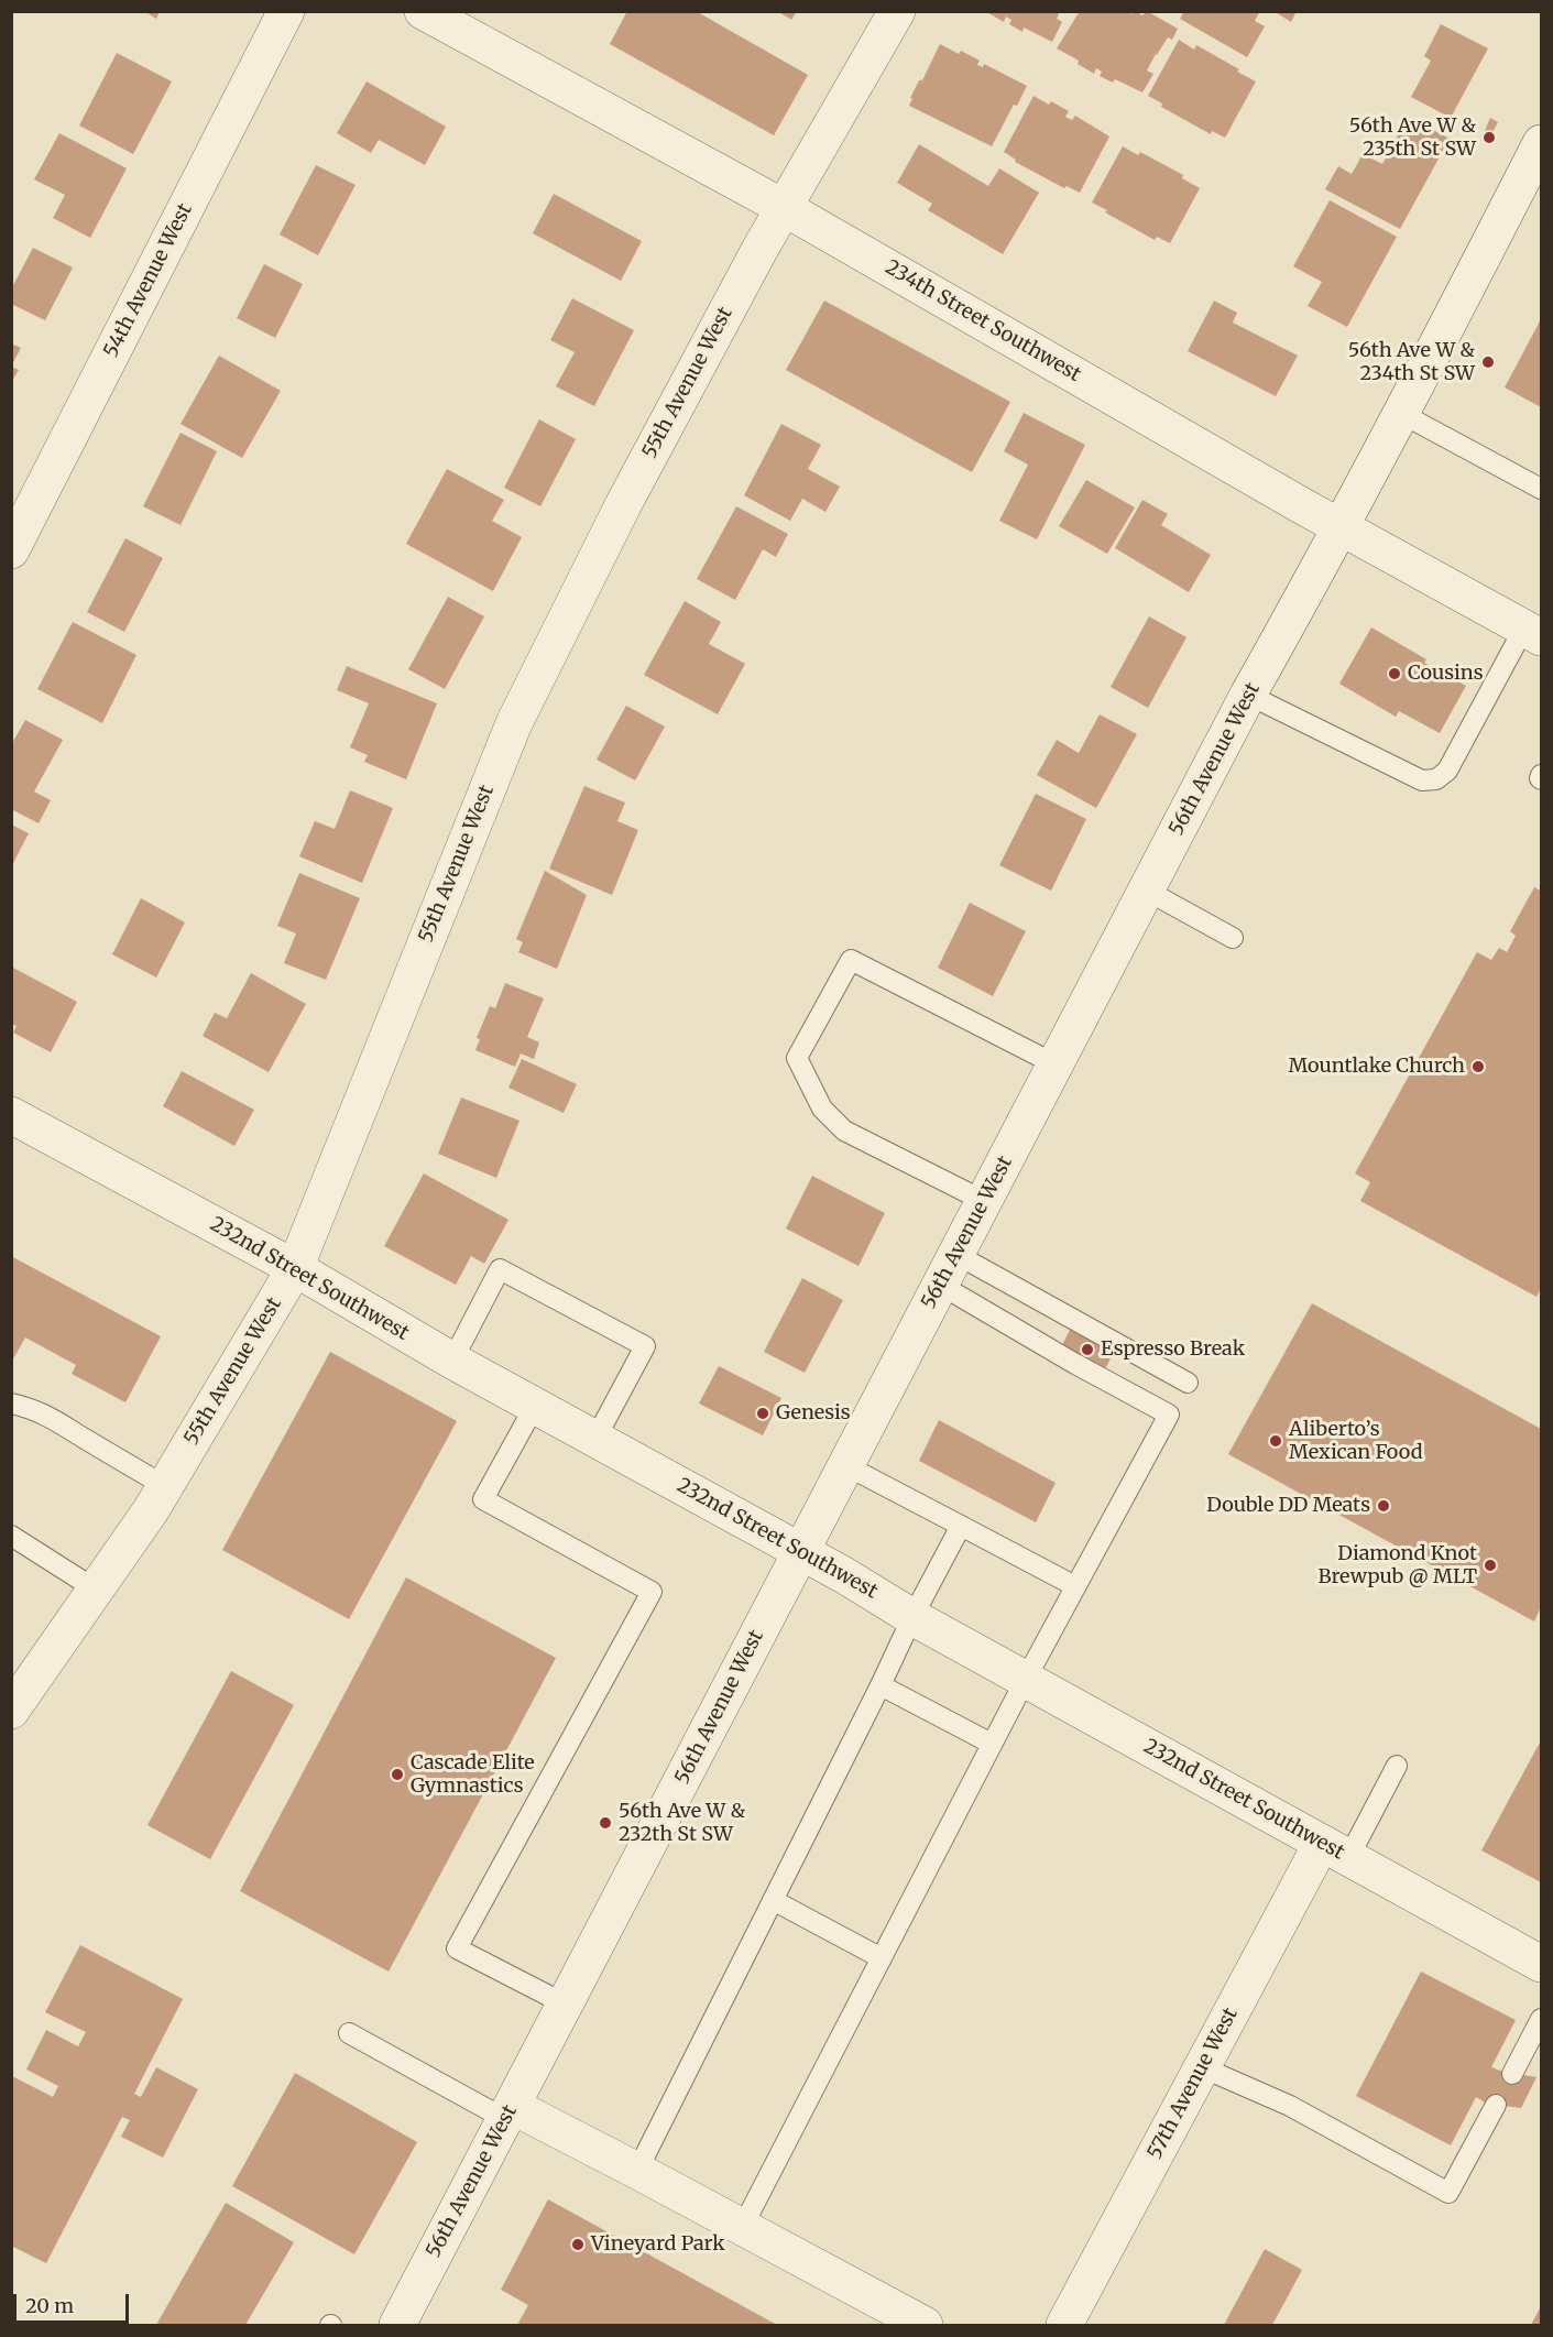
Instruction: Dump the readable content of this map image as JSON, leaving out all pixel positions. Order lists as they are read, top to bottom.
{
  "streets": {
    "street": [
      "54th Avenue West",
      "234th Street Southwest",
      "55th Avenue West",
      "56th Avenue West",
      "232nd Street Southwest",
      "57th Avenue West"
    ]
  },
  "crossings": [
    ["234th Street Southwest", "55th Avenue West"],
    ["234th Street Southwest", "56th Avenue West"],
    ["55th Avenue West", "232nd Street Southwest"],
    ["56th Avenue West", "232nd Street Southwest"],
    ["232nd Street Southwest", "57th Avenue West"]
  ],
  "places": [
    "56th Ave W & 235th St SW",
    "56th Ave W & 234th St SW",
    "Cousins",
    "Mountlake Church",
    "Espresso Break",
    "Genesis",
    "Aliberto’s Mexican Food",
    "Double DD Meats",
    "Diamond Knot Brewpub @ MLT",
    "Cascade Elite Gymnastics",
    "56th Ave W & 232th St SW",
    "Vineyard Park"
  ],
  "scale_bar": "20 m"
}
